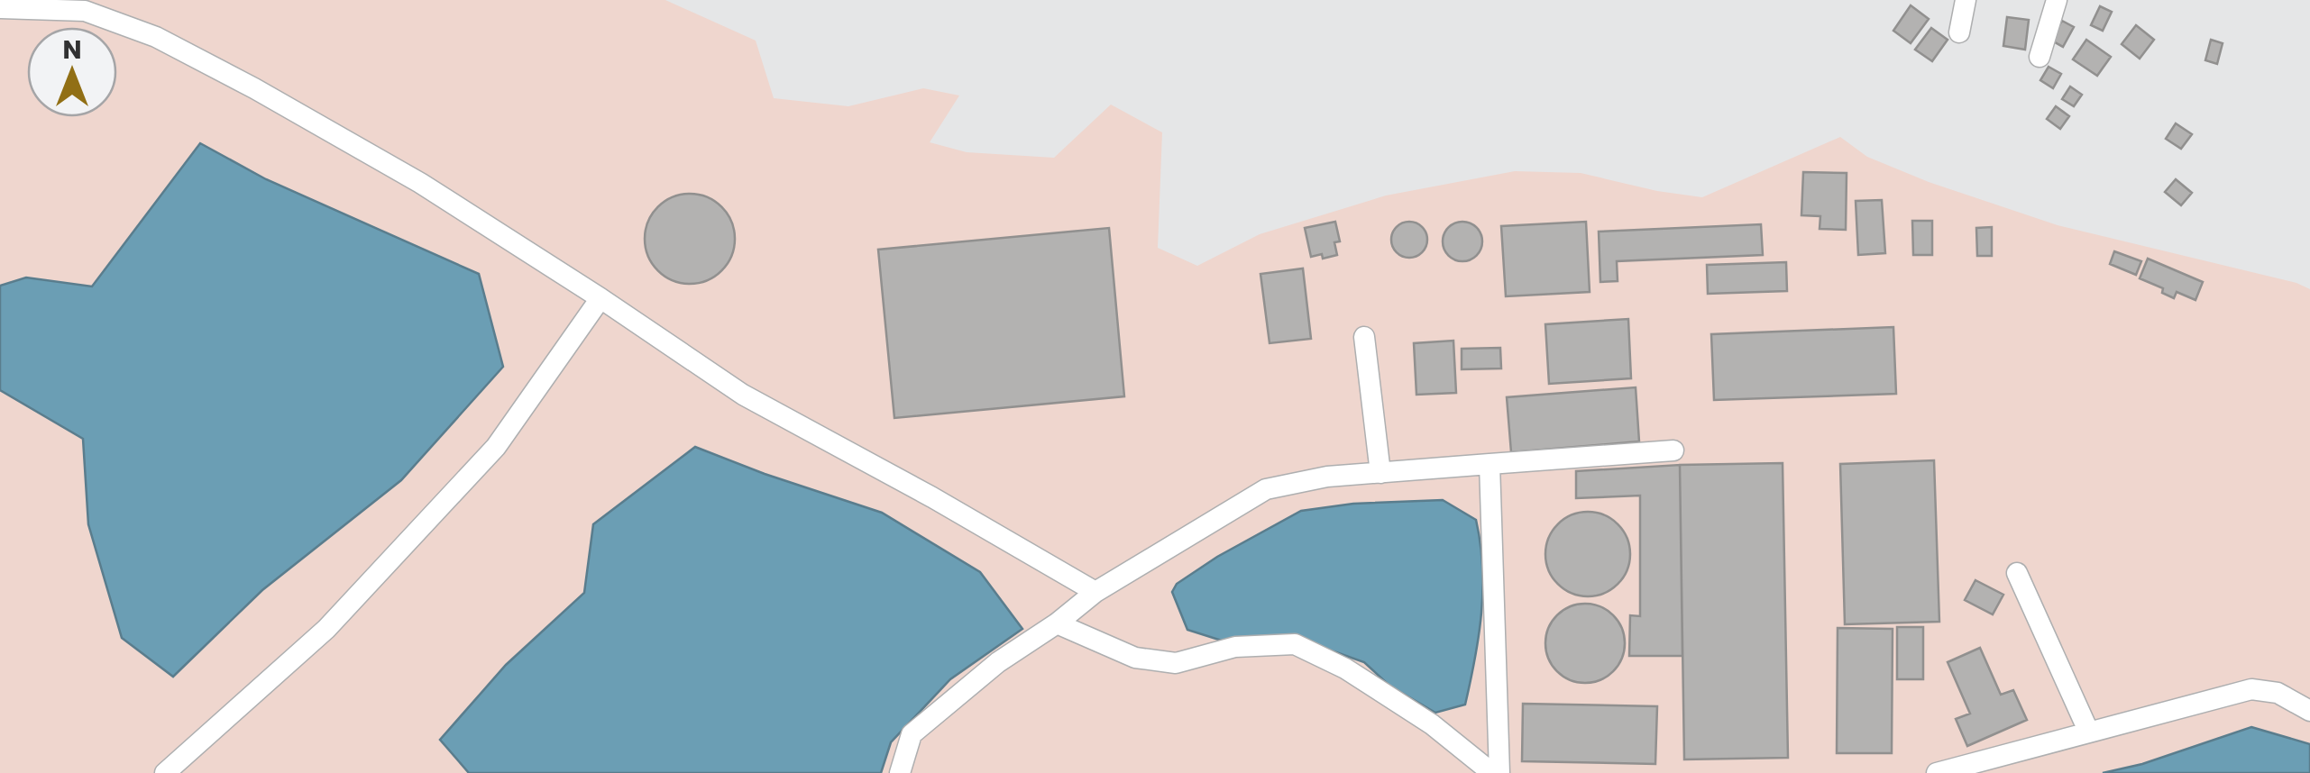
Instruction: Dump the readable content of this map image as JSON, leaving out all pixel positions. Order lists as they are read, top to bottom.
{
  "north": "top"
}
